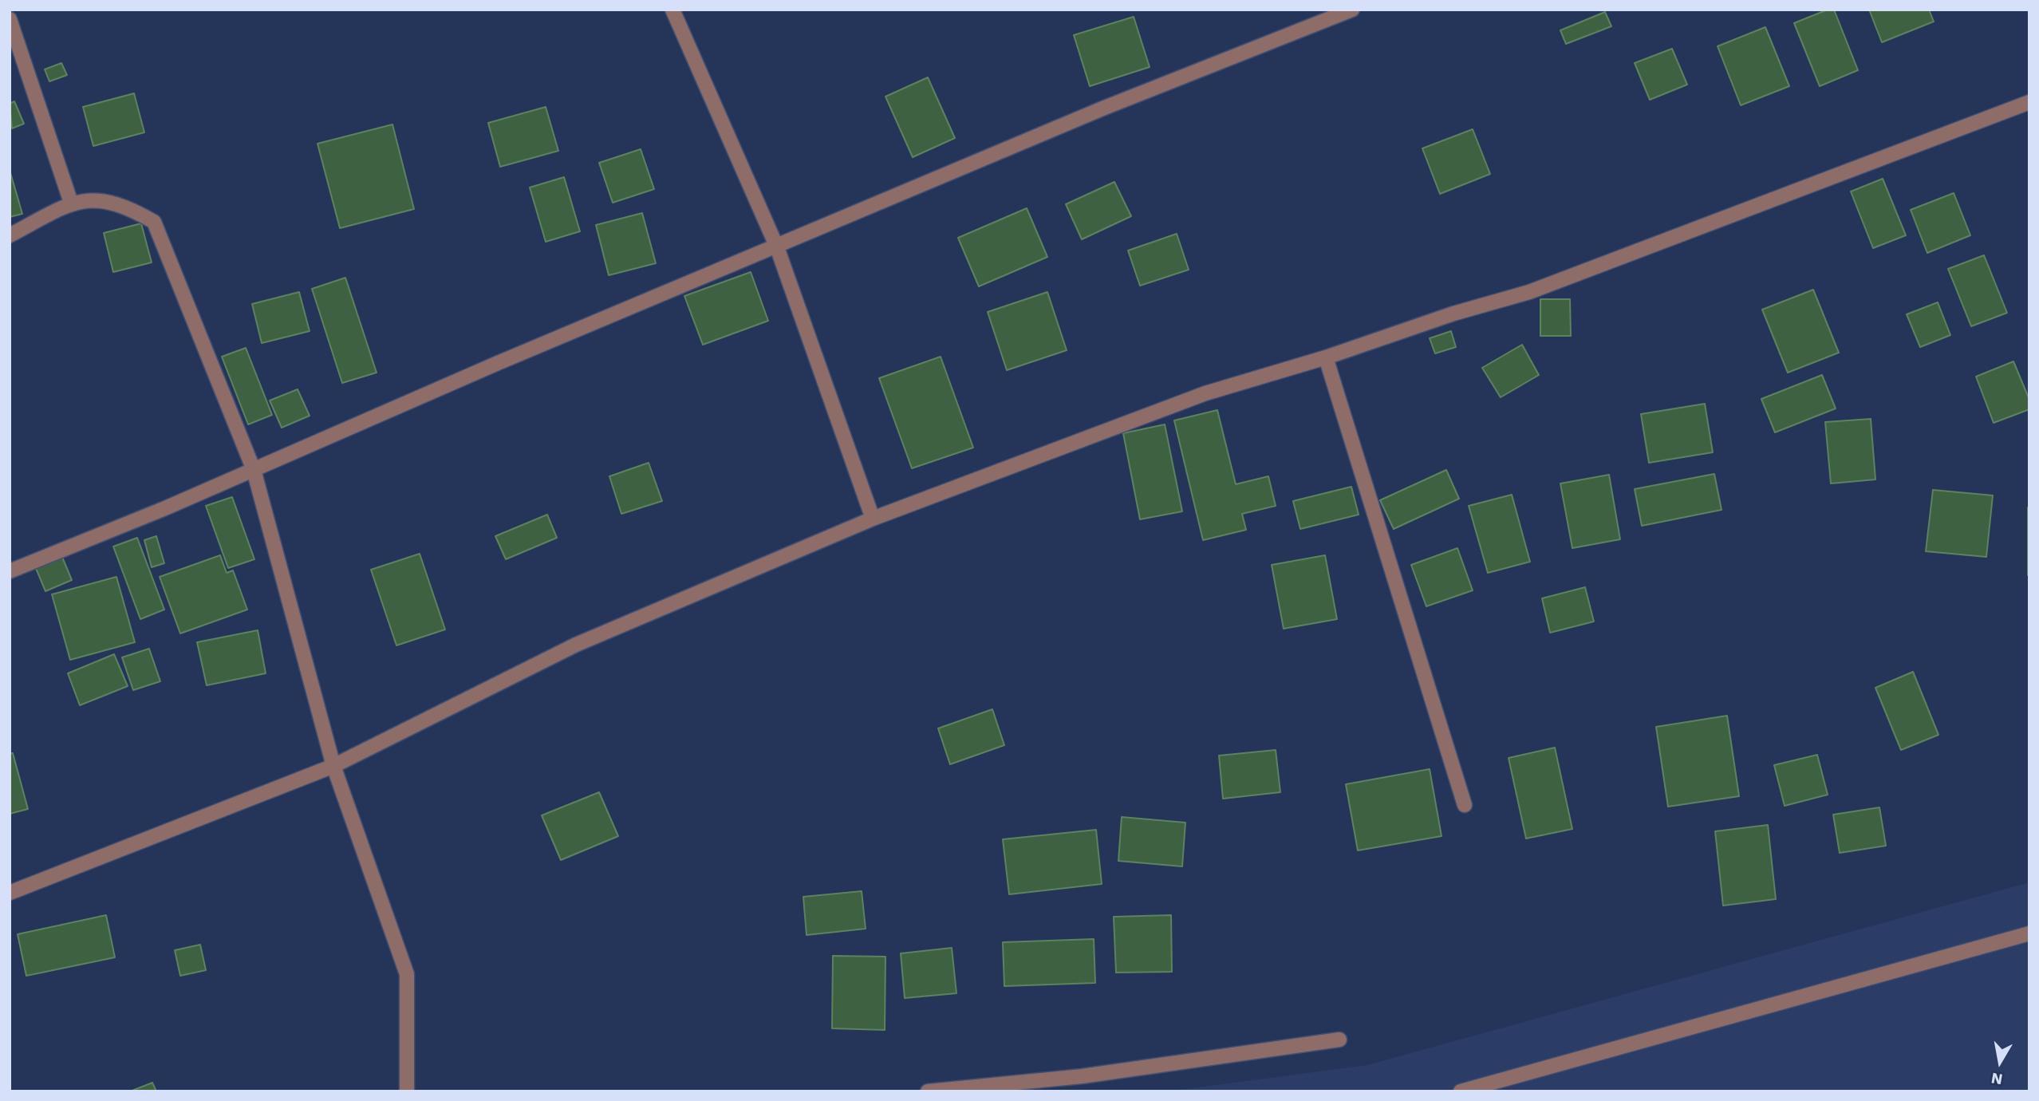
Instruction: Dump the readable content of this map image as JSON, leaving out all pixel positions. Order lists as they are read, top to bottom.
{
  "north": "bottom"
}
